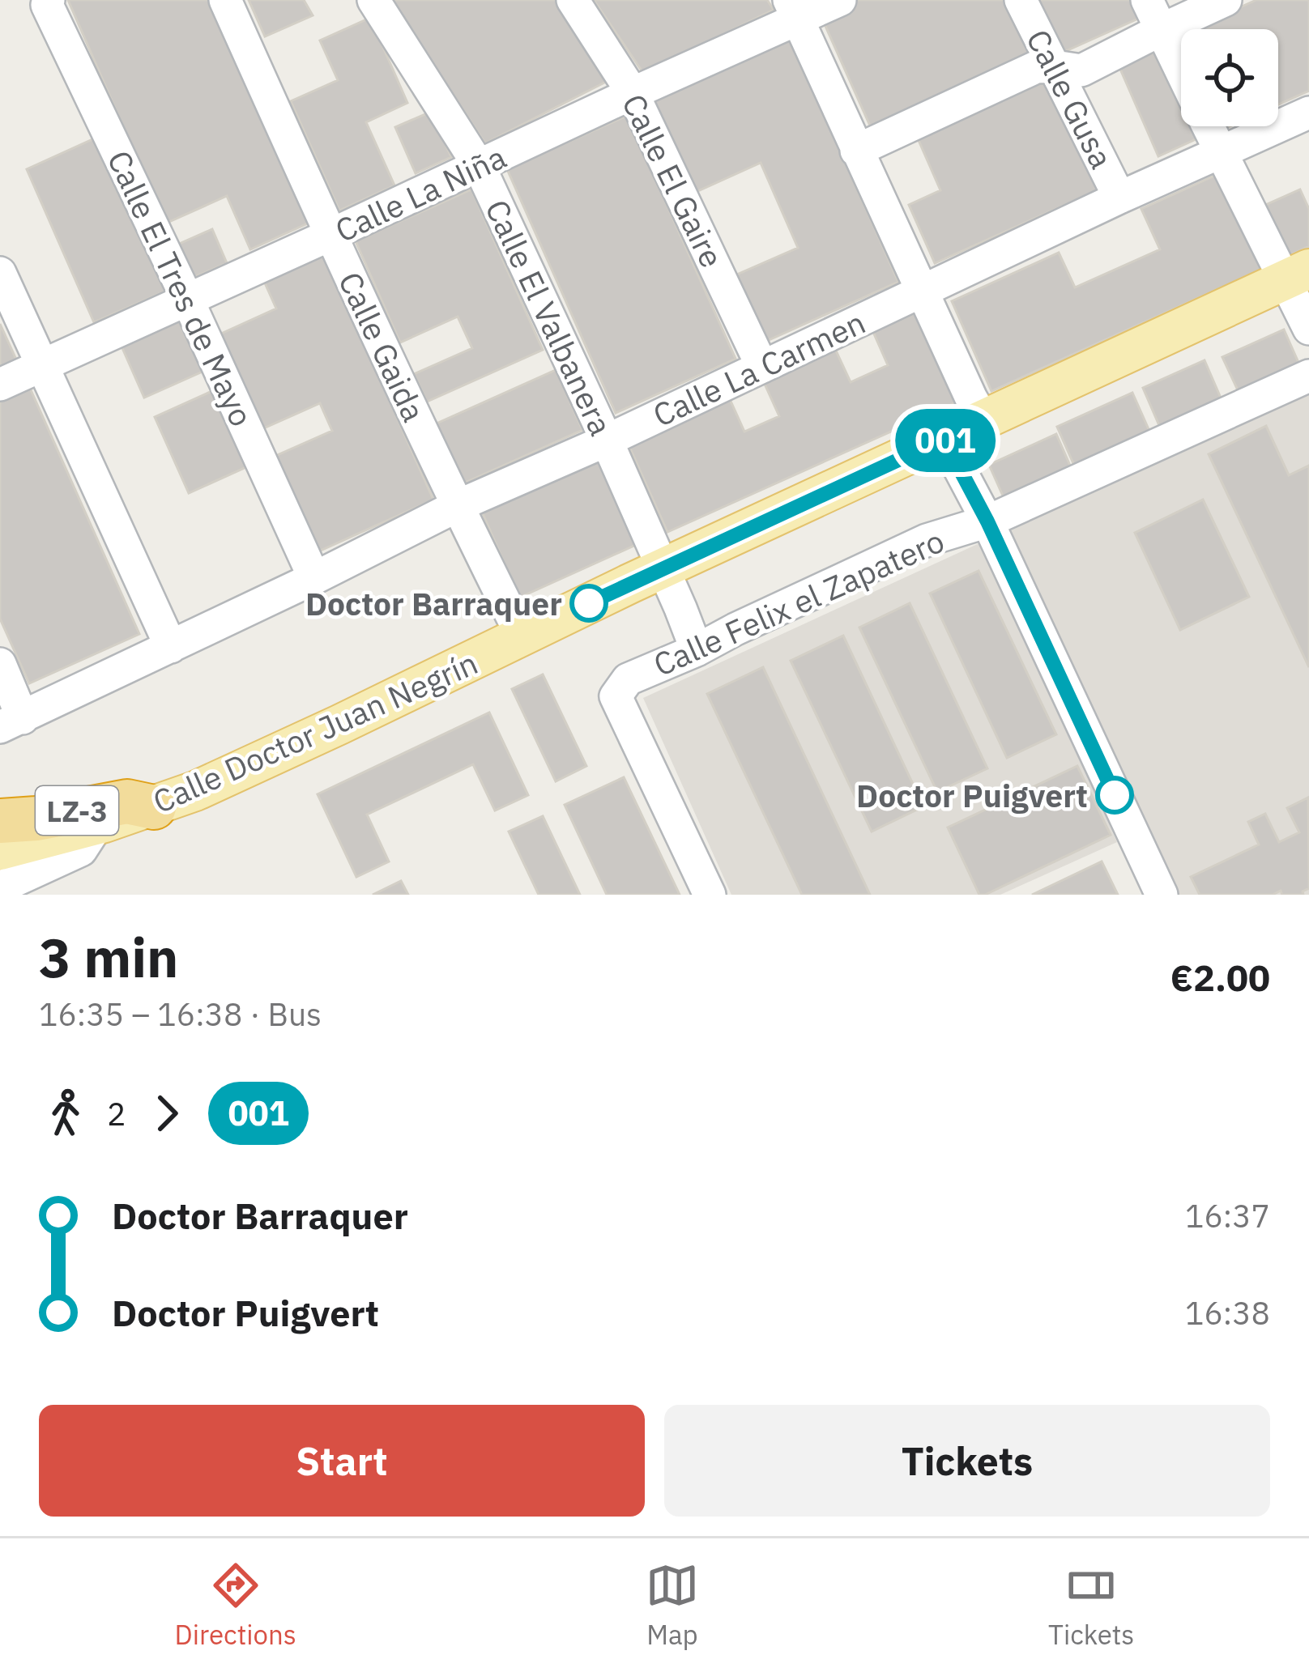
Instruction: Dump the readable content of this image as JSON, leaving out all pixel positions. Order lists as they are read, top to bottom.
{
  "streets": {
    "highway": ["LZ-3"],
    "main road": ["Calle Doctor Juan Negrín"],
    "street": [
      "Calle Gusa",
      "Calle El Gaire",
      "Calle La Niña",
      "Calle El Tres de Mayo",
      "Calle El Valbanera",
      "Calle Gaida",
      "Calle La Carmen",
      "Calle Felix el Zapatero"
    ]
  },
  "crossings": [
    ["Calle Gusa", "Calle La Carmen"],
    ["Calle El Gaire", "Calle La Niña"],
    ["Calle El Gaire", "Calle La Carmen"],
    ["Calle La Niña", "Calle El Tres de Mayo"],
    ["Calle La Niña", "Calle El Valbanera"],
    ["Calle La Niña", "Calle Gaida"],
    ["Calle El Tres de Mayo", "Calle La Carmen"],
    ["Calle El Valbanera", "Calle La Carmen"],
    ["Calle El Valbanera", "Calle Felix el Zapatero"],
    ["Calle El Valbanera", "Calle Doctor Juan Negrín"],
    ["Calle Gaida", "Calle La Carmen"],
    ["Calle Gaida", "Calle Doctor Juan Negrín"],
    ["Calle Doctor Juan Negrín", "LZ-3"]
  ],
  "places": ["Doctor Barraquer", "Doctor Puigvert"],
  "lines": ["bus line 001"],
  "page": {
    "on_map": "001",
    "heading": ["3 min", "16:35 – 16:38 · Bus", "€2.00"],
    "legs": ["2", "001"],
    "list": [
      {
        "name": "Doctor Barraquer",
        "value": "16:37"
      },
      {
        "name": "Doctor Puigvert",
        "value": "16:38"
      }
    ],
    "buttons": ["Start", "Tickets"],
    "tabs": ["Directions", "Map", "Tickets"]
  }
}
